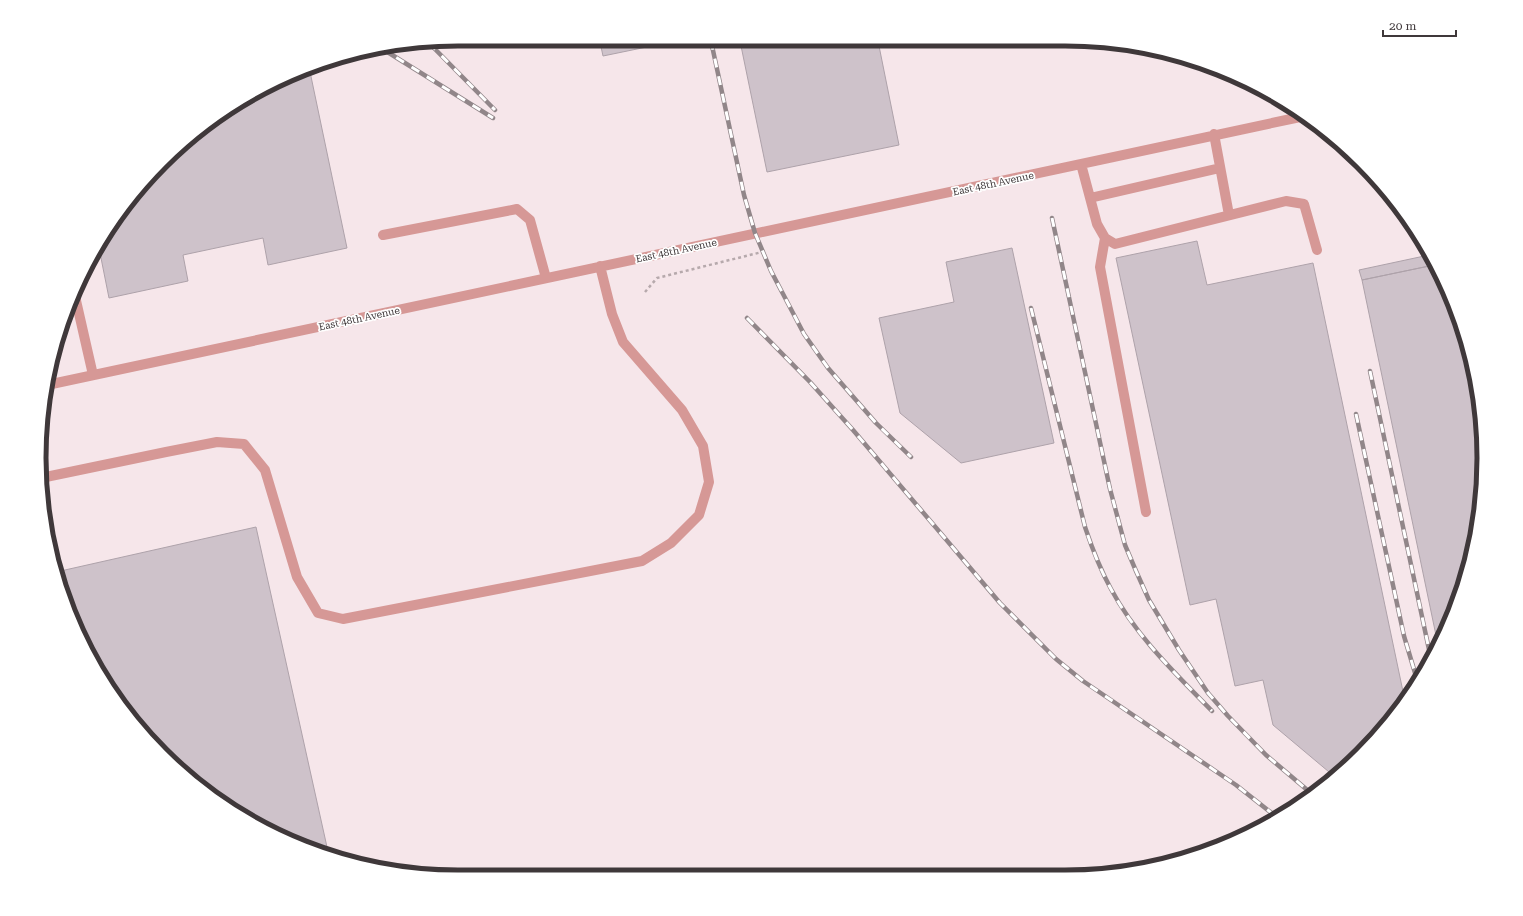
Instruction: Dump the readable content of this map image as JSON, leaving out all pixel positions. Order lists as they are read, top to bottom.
{
  "streets": {
    "street": ["East 48th Avenue"]
  },
  "scale_bar": "20 m"
}
